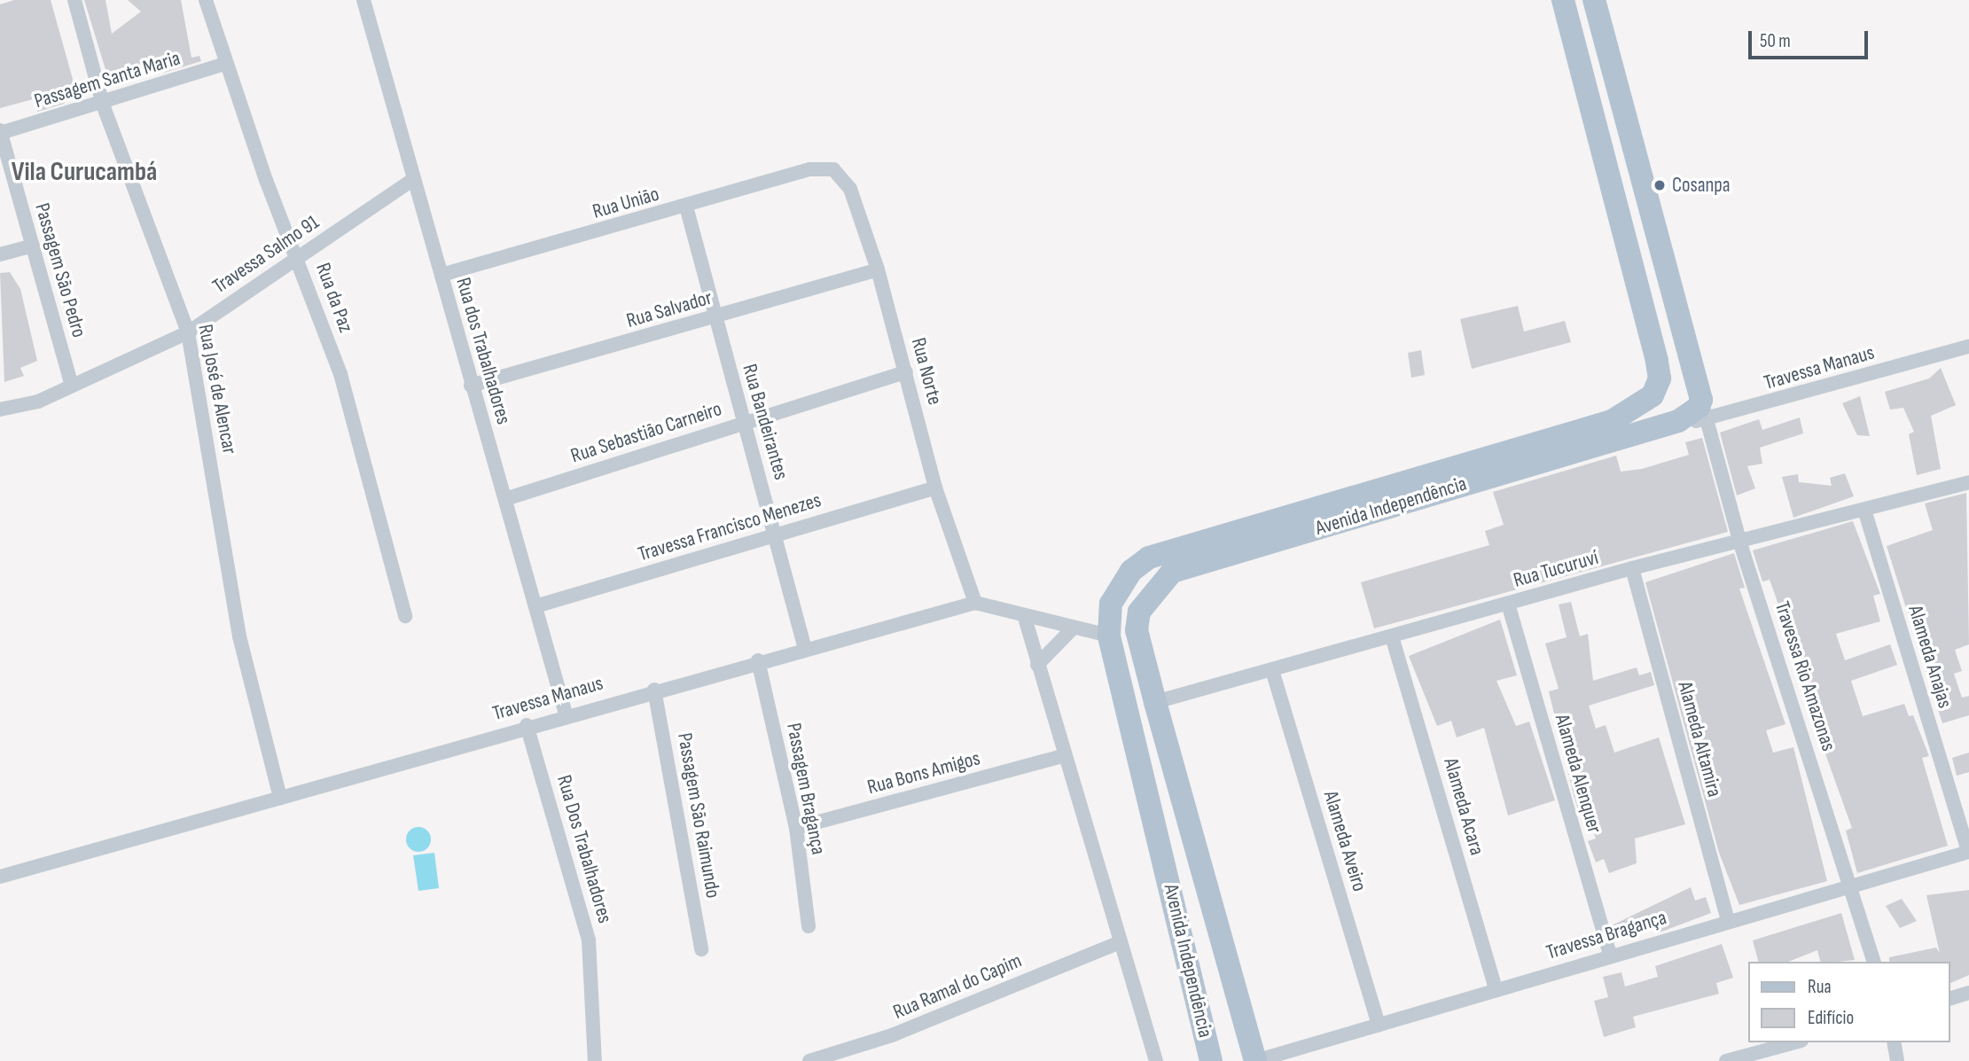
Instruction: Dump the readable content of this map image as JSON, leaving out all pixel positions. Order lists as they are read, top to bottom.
{
  "streets": {
    "main road": ["Avenida Independência"],
    "street": [
      "Passagem Santa Maria",
      "Rua União",
      "Travessa Salmo 91",
      "Passagem São Pedro",
      "Rua da Paz",
      "Rua Salvador",
      "Rua dos Trabalhadores",
      "Travessa Manaus",
      "Rua Norte",
      "Rua José de Alencar",
      "Rua Bandeirantes",
      "Rua Sebastião Carneiro",
      "Travessa Francisco Menezes",
      "Rua Tucuruví",
      "Alameda Anajas",
      "Travessa Rio Amazonas",
      "Alameda Altamira",
      "Rua Bons Amigos",
      "Alameda Alenquer",
      "Passagem Bragança",
      "Alameda Acara",
      "Passagem São Raimundo",
      "Alameda Aveiro",
      "Rua Dos Trabalhadores",
      "Travessa Bragança",
      "Rua Ramal do Capim"
    ]
  },
  "crossings": [
    ["Passagem Santa Maria", "Passagem São Pedro"],
    ["Passagem Santa Maria", "Rua da Paz"],
    ["Passagem Santa Maria", "Rua José de Alencar"],
    ["Rua União", "Rua dos Trabalhadores"],
    ["Rua União", "Rua Norte"],
    ["Rua União", "Rua Bandeirantes"],
    ["Travessa Salmo 91", "Passagem São Pedro"],
    ["Travessa Salmo 91", "Rua da Paz"],
    ["Travessa Salmo 91", "Rua dos Trabalhadores"],
    ["Travessa Salmo 91", "Rua José de Alencar"],
    ["Rua Salvador", "Rua dos Trabalhadores"],
    ["Rua Salvador", "Rua Norte"],
    ["Rua Salvador", "Rua Bandeirantes"],
    ["Rua dos Trabalhadores", "Travessa Manaus"],
    ["Rua dos Trabalhadores", "Rua Sebastião Carneiro"],
    ["Rua dos Trabalhadores", "Travessa Francisco Menezes"],
    ["Travessa Manaus", "Rua Norte"],
    ["Travessa Manaus", "Rua José de Alencar"],
    ["Travessa Manaus", "Rua Bandeirantes"],
    ["Travessa Manaus", "Avenida Independência"],
    ["Travessa Manaus", "Travessa Rio Amazonas"],
    ["Travessa Manaus", "Passagem Bragança"],
    ["Travessa Manaus", "Passagem São Raimundo"],
    ["Travessa Manaus", "Rua Dos Trabalhadores"],
    ["Rua Norte", "Rua Sebastião Carneiro"],
    ["Rua Norte", "Travessa Francisco Menezes"],
    ["Rua Bandeirantes", "Rua Sebastião Carneiro"],
    ["Rua Bandeirantes", "Travessa Francisco Menezes"],
    ["Avenida Independência", "Rua Tucuruví"],
    ["Avenida Independência", "Travessa Rio Amazonas"],
    ["Avenida Independência", "Travessa Bragança"],
    ["Rua Tucuruví", "Alameda Anajas"],
    ["Rua Tucuruví", "Travessa Rio Amazonas"],
    ["Rua Tucuruví", "Alameda Altamira"],
    ["Rua Tucuruví", "Alameda Alenquer"],
    ["Rua Tucuruví", "Alameda Acara"],
    ["Rua Tucuruví", "Alameda Aveiro"],
    ["Alameda Anajas", "Travessa Bragança"],
    ["Travessa Rio Amazonas", "Travessa Bragança"],
    ["Alameda Altamira", "Travessa Bragança"],
    ["Rua Bons Amigos", "Passagem Bragança"],
    ["Alameda Alenquer", "Travessa Bragança"],
    ["Alameda Acara", "Travessa Bragança"],
    ["Alameda Aveiro", "Travessa Bragança"]
  ],
  "districts": ["Vila Curucambá"],
  "places": ["Cosanpa"],
  "legend": ["Rua", "Edifício"],
  "scale_bar": "50 m"
}
